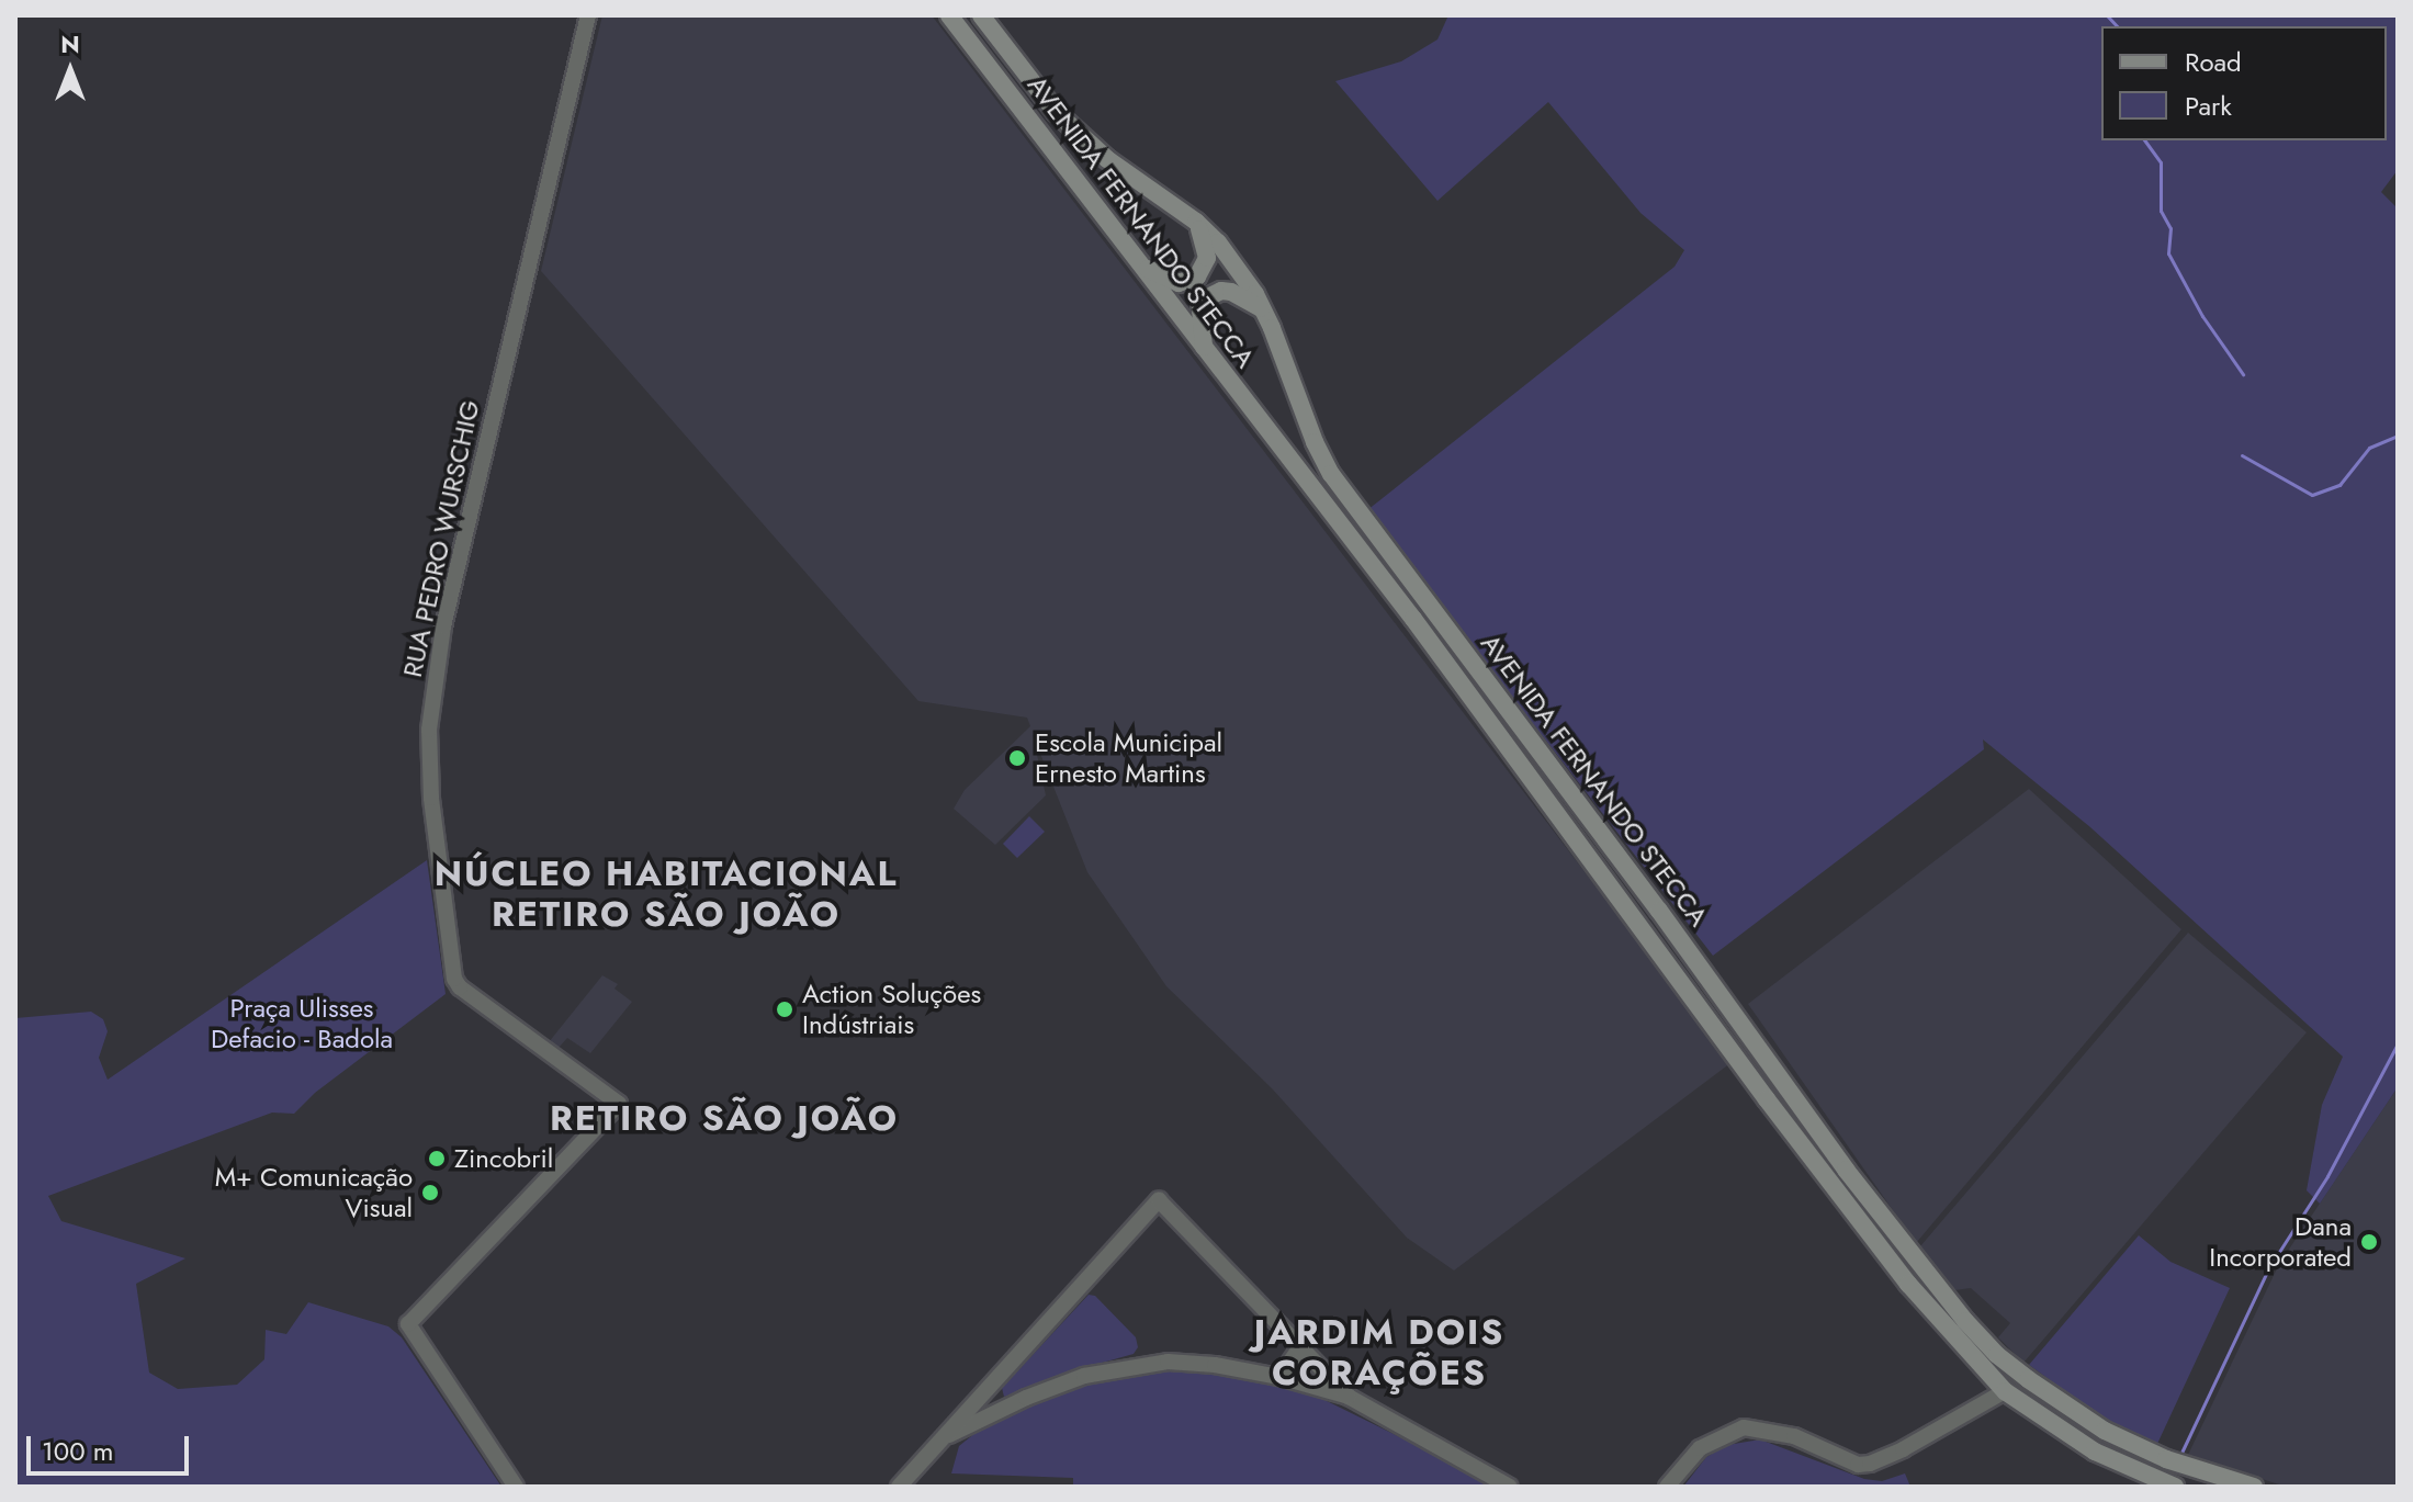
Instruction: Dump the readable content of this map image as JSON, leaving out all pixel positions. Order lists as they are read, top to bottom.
{
  "streets": {
    "main road": ["AVENIDA FERNANDO STECCA"],
    "street": ["RUA PEDRO WURSCHIG"]
  },
  "districts": ["NÚCLEO HABITACIONAL RETIRO SÃO JOÃO", "RETIRO SÃO JOÃO", "JARDIM DOIS CORAÇÕES"],
  "parks": ["Praça Ulisses Defacio - Badola"],
  "places": [
    "Escola Municipal Ernesto Martins",
    "Action Soluções Indústriais",
    "Zincobril",
    "M+ Comunicação Visual",
    "Dana Incorporated"
  ],
  "legend": ["Road", "Park"],
  "scale_bar": "100 m",
  "north": "top"
}
